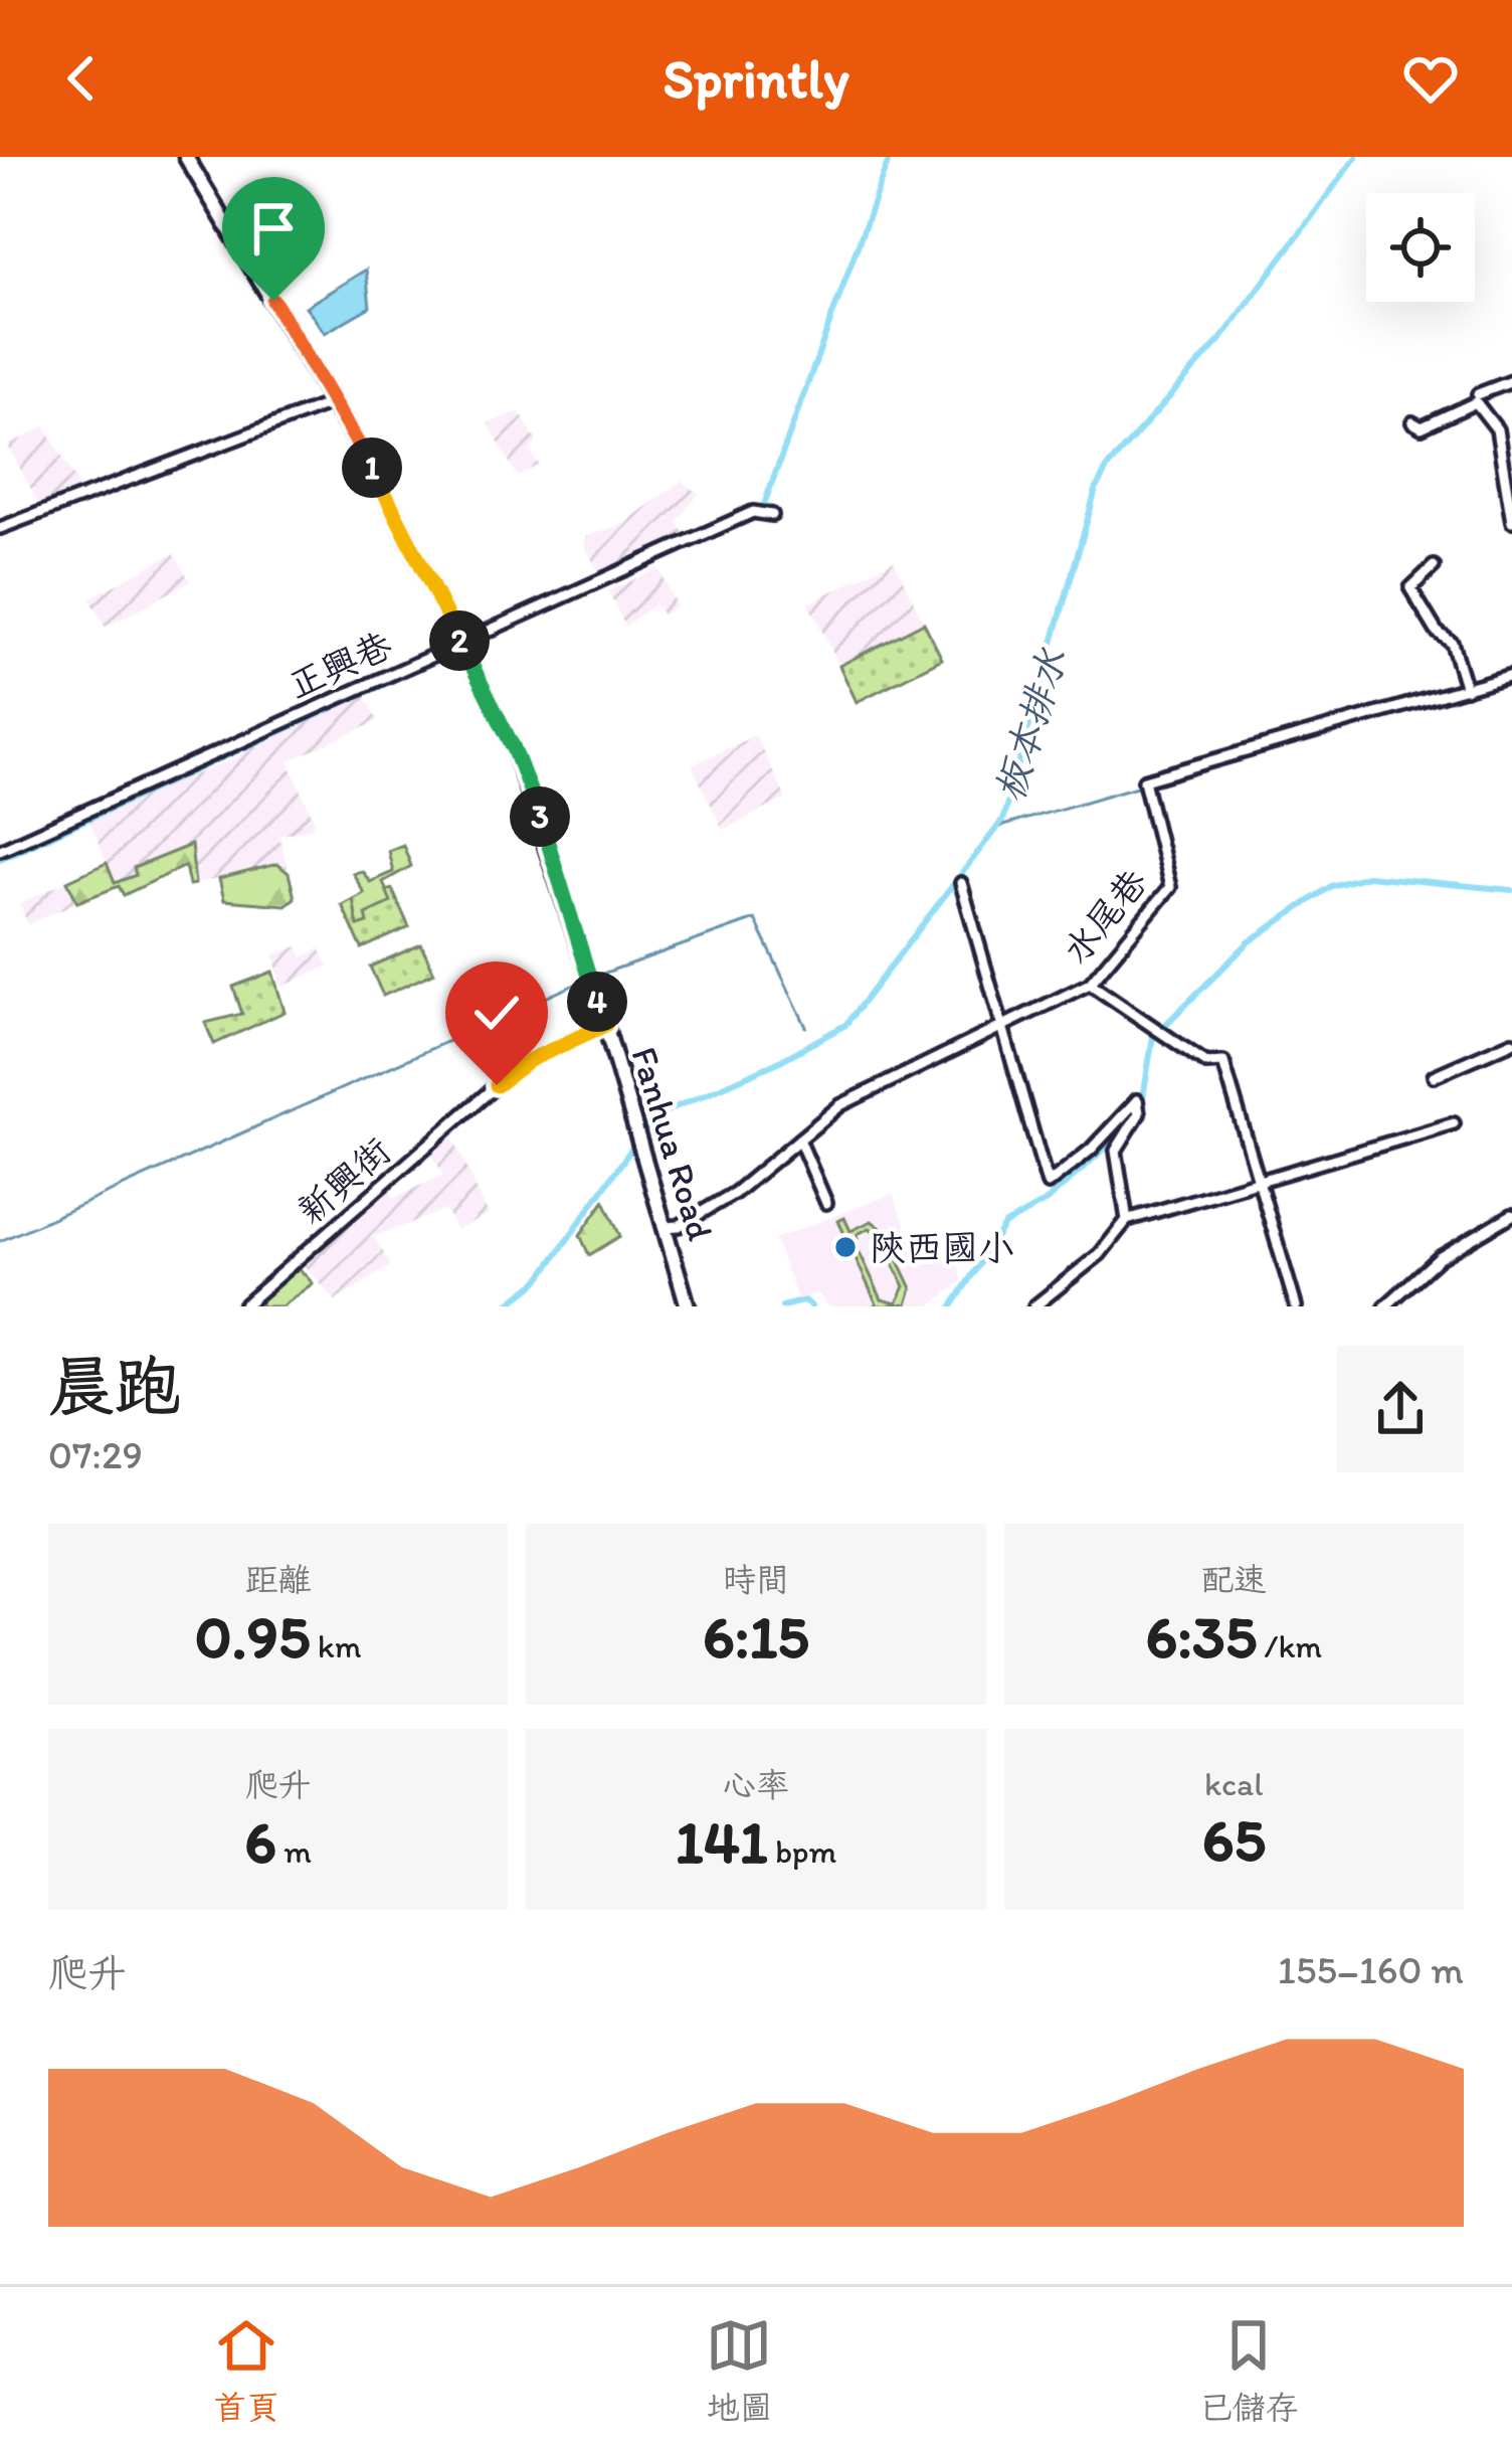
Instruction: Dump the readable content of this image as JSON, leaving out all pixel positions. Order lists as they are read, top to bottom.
{
  "streets": {
    "main road": ["Fanhua Road"],
    "street": ["正興巷", "水尾巷", "新興街"]
  },
  "crossings": [
    ["正興巷", "Fanhua Road"],
    ["水尾巷", "Fanhua Road"],
    ["Fanhua Road", "新興街"]
  ],
  "water": ["板本排水"],
  "places": ["陝西國小"],
  "page": {
    "header": "Sprintly",
    "pins": [
      "1",
      "2",
      "3",
      "4"
    ],
    "heading": ["晨跑", "07:29"],
    "stats": [
      ["距離", "0.95 km"],
      ["時間", "6:15"],
      ["配速", "6:35 /km"],
      ["爬升", "6 m"],
      ["心率", "141 bpm"],
      ["kcal", "65"]
    ],
    "chart": ["爬升", "155–160 m"],
    "tabs": ["首頁", "地圖", "已儲存"]
  }
}
